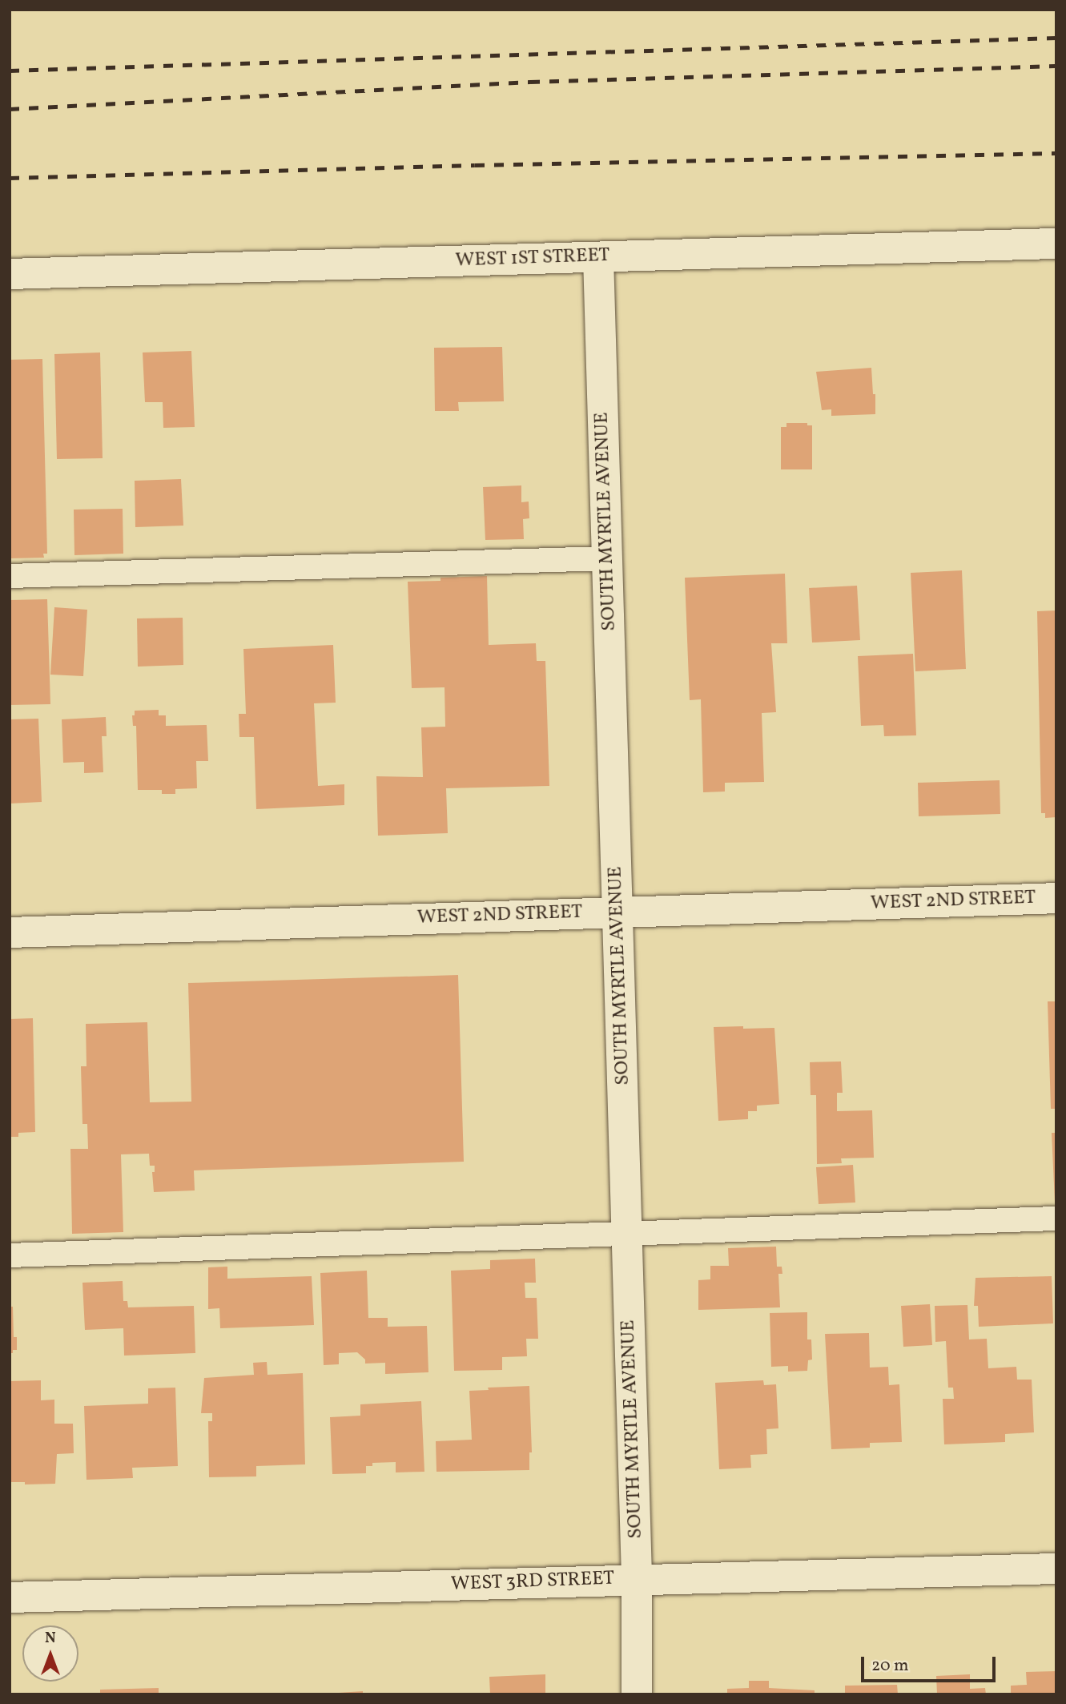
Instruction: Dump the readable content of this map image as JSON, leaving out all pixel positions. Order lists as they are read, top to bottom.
{
  "streets": {
    "street": [
      "WEST 1ST STREET",
      "SOUTH MYRTLE AVENUE",
      "WEST 2ND STREET",
      "WEST 3RD STREET"
    ]
  },
  "crossings": [
    ["WEST 1ST STREET", "SOUTH MYRTLE AVENUE"],
    ["SOUTH MYRTLE AVENUE", "WEST 2ND STREET"],
    ["SOUTH MYRTLE AVENUE", "WEST 3RD STREET"]
  ],
  "scale_bar": "20 m",
  "north": "top"
}
